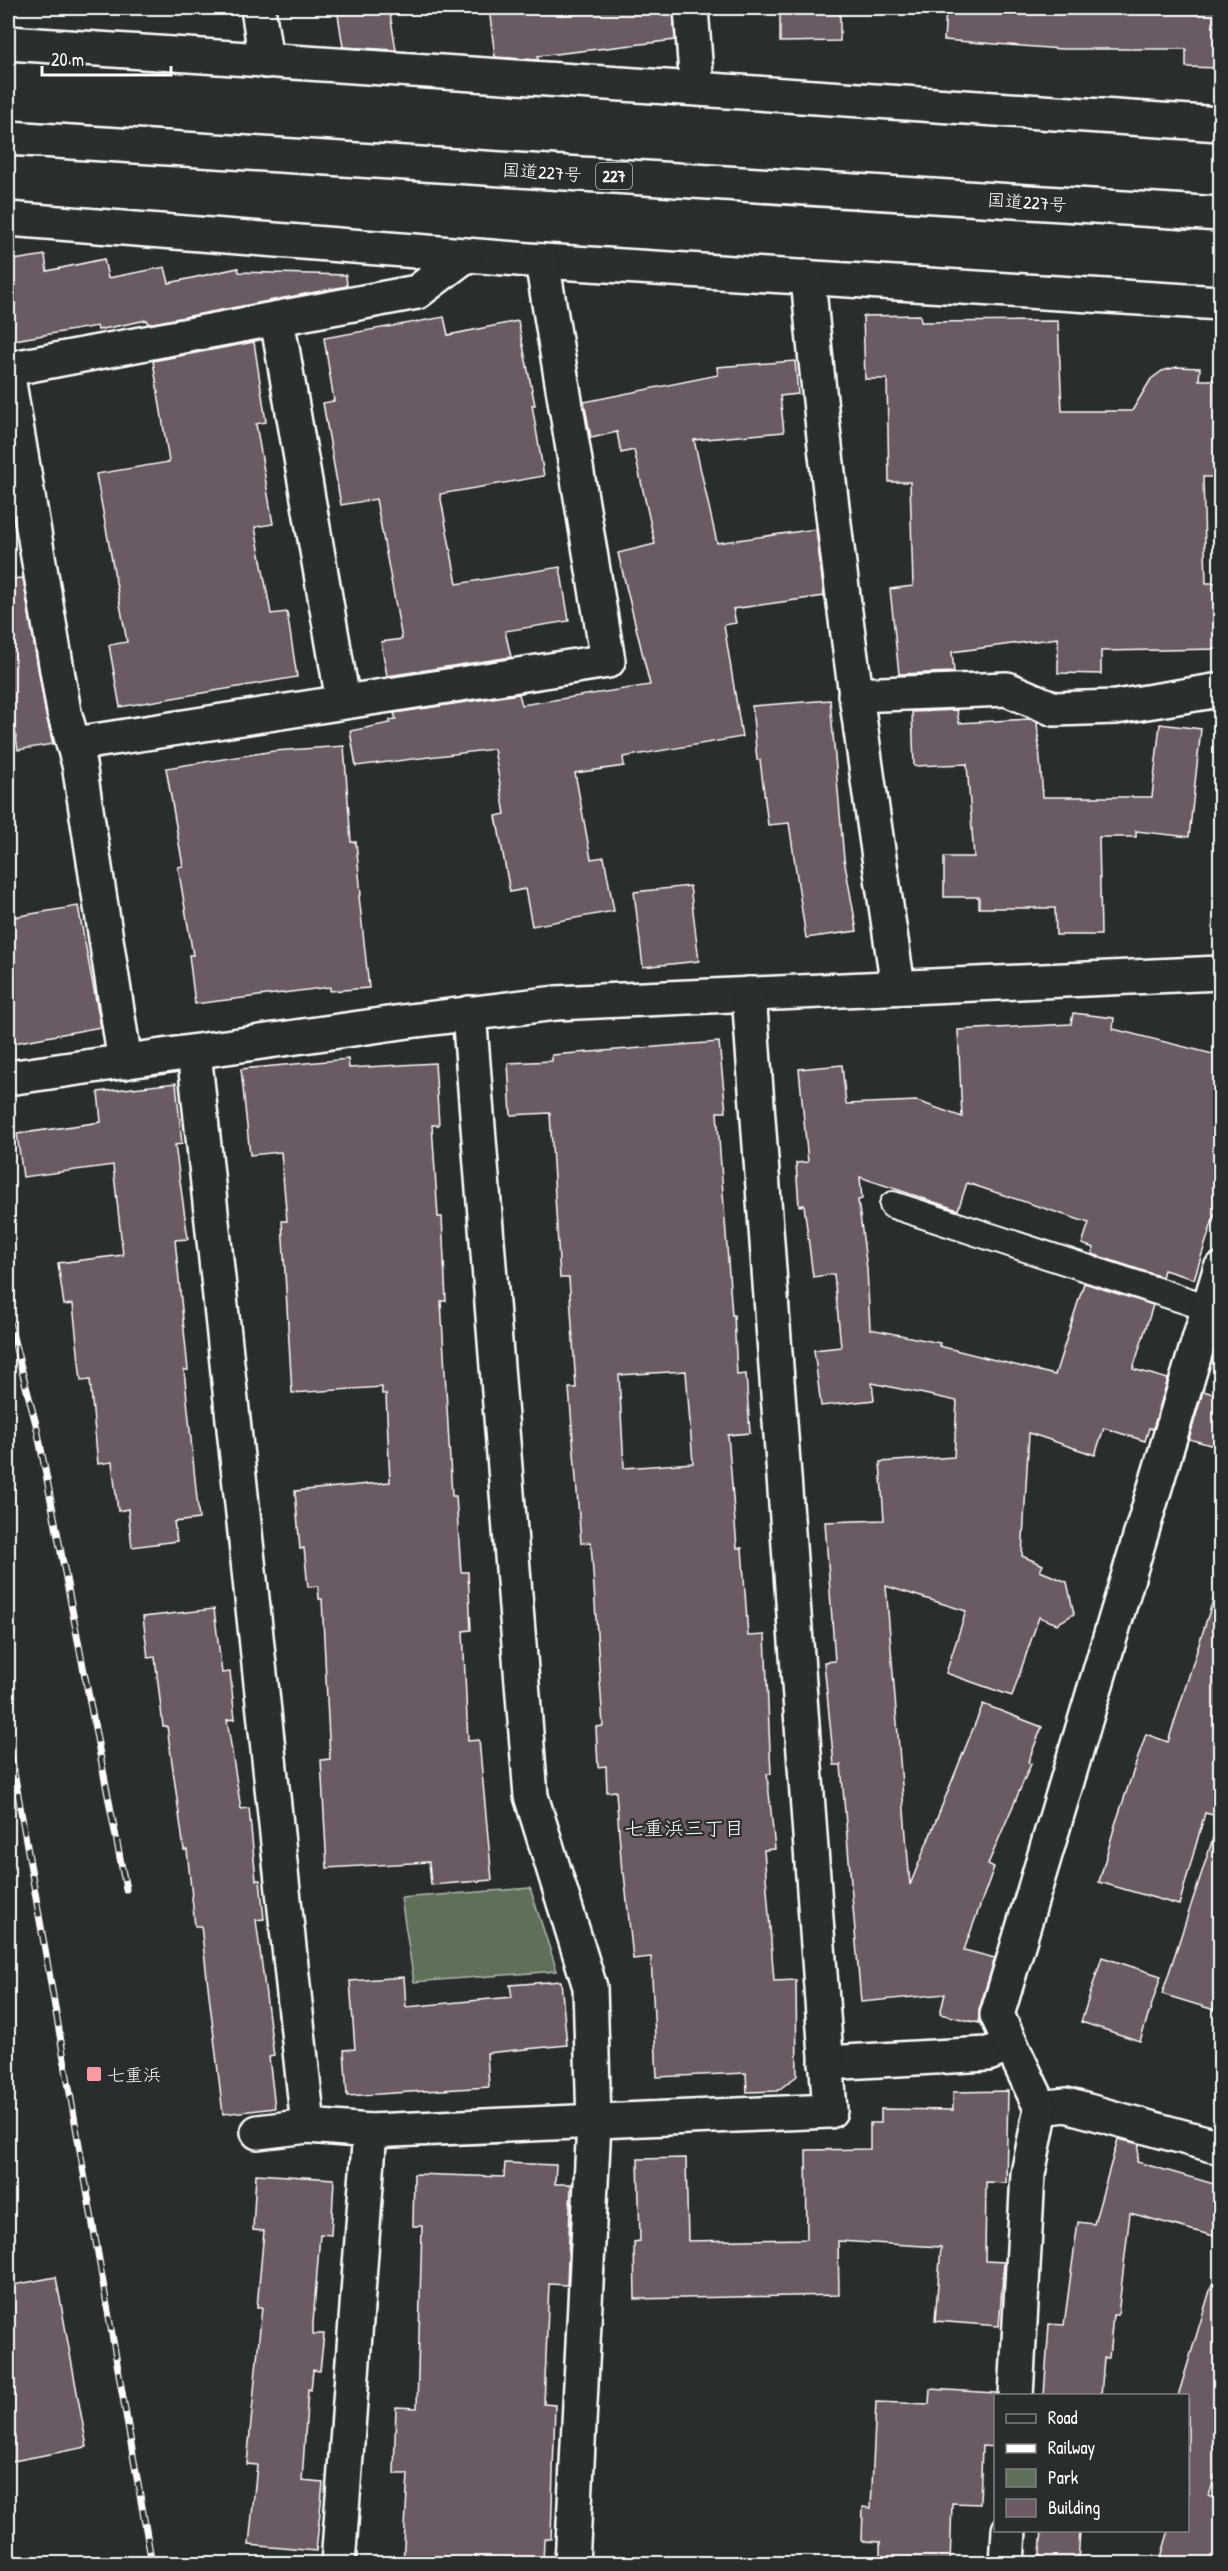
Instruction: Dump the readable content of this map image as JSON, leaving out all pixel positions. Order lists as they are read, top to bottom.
{
  "streets": {
    "main road": ["国道227号", "227"]
  },
  "districts": ["七重浜三丁目"],
  "places": {
    "transit": ["七重浜"]
  },
  "legend": [
    "Road",
    "Railway",
    "Park",
    "Building"
  ],
  "scale_bar": "20 m"
}
